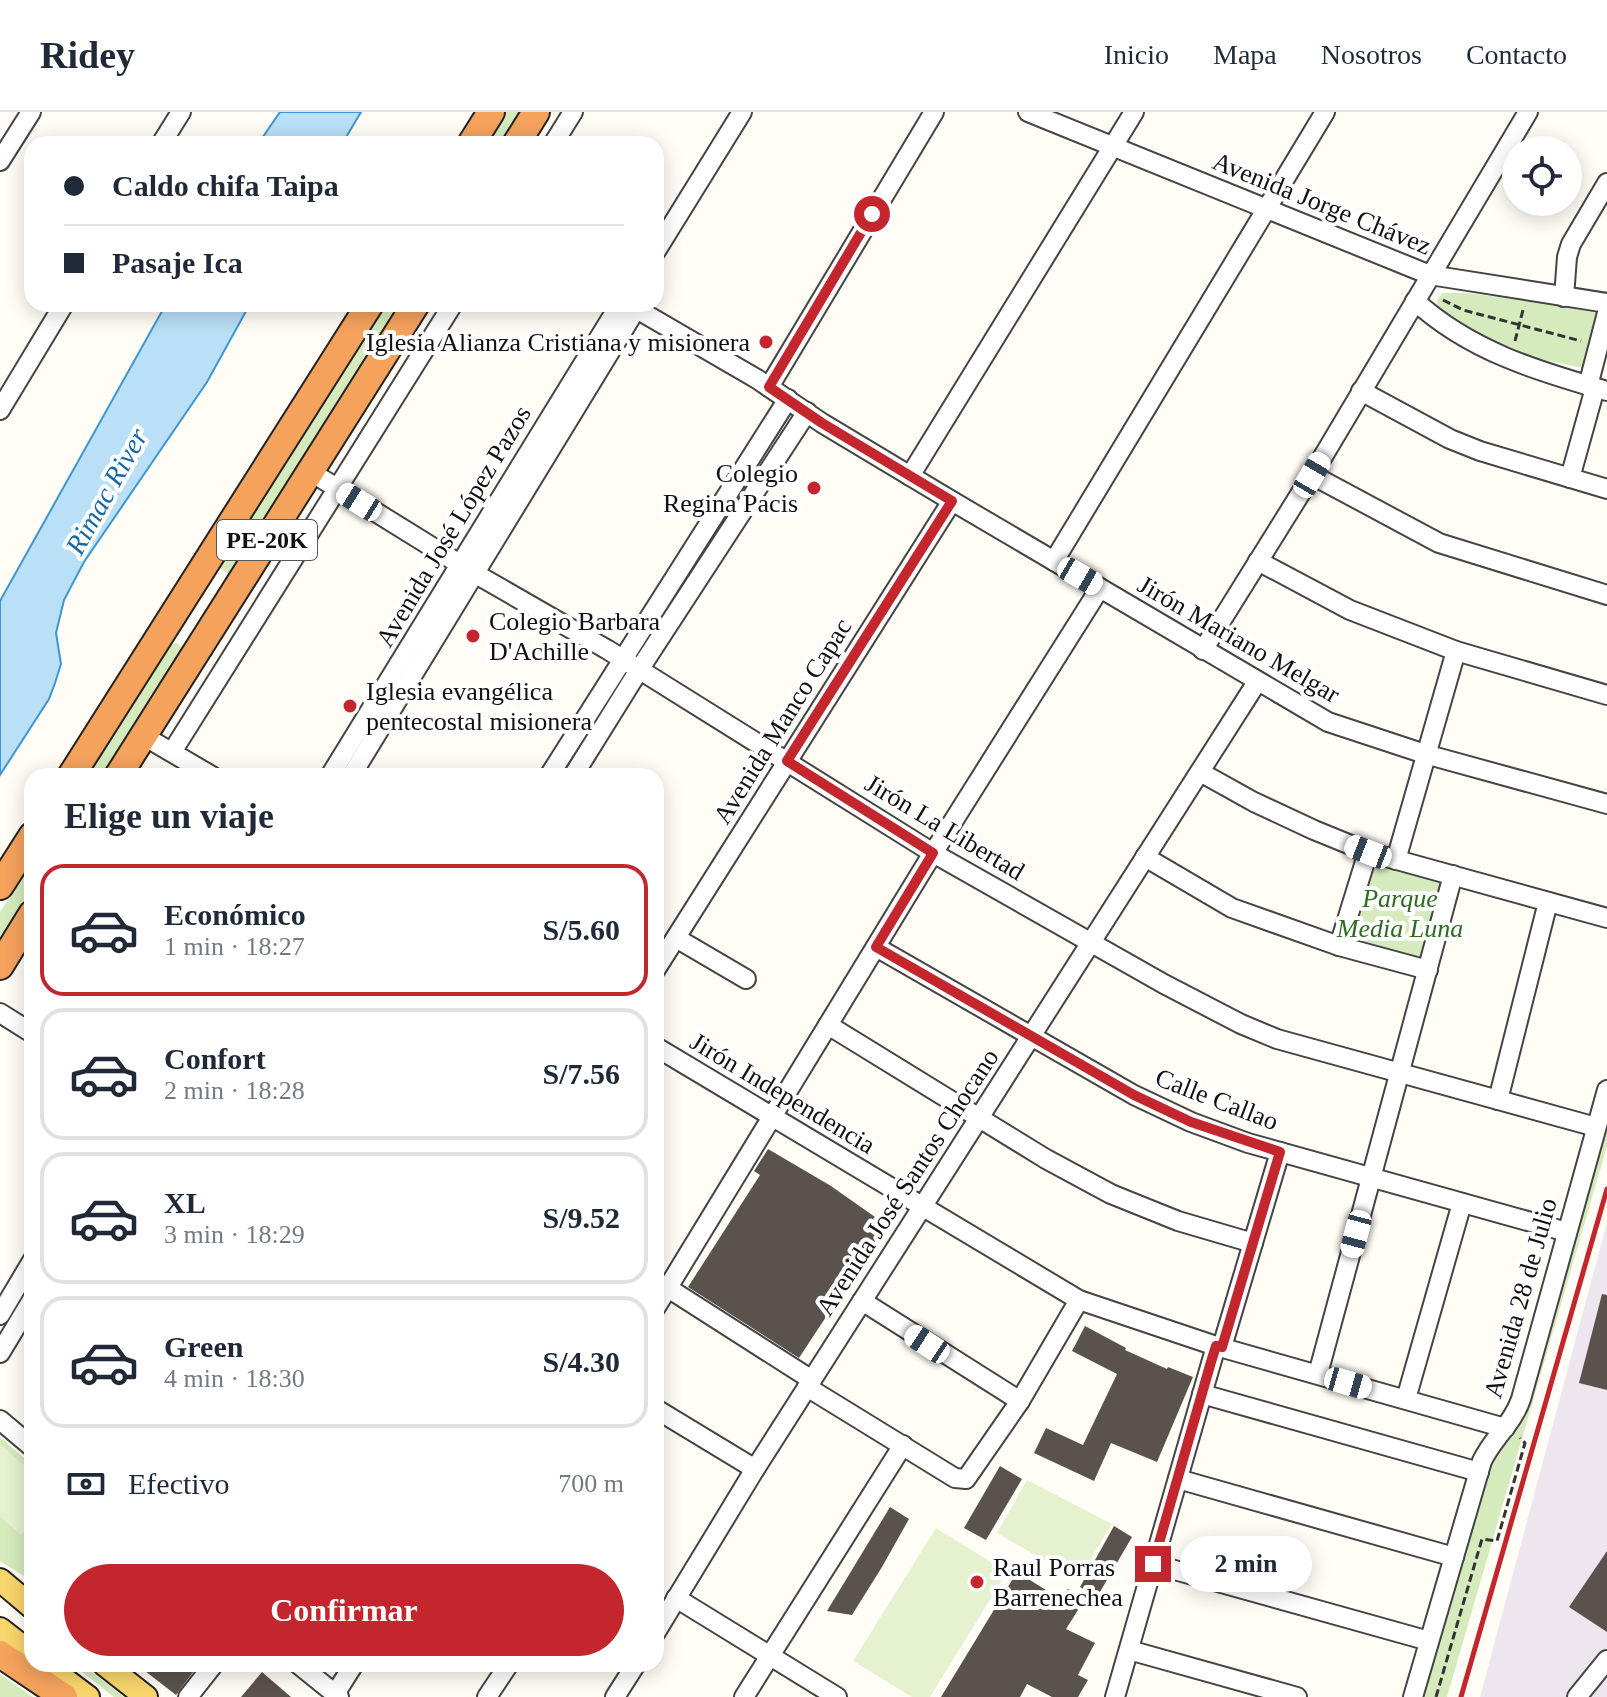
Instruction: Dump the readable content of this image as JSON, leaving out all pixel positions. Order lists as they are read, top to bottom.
{
  "streets": {
    "highway": ["PE-20K"],
    "street": [
      "Avenida Jorge Chávez",
      "Avenida José López Pazos",
      "Jirón Mariano Melgar",
      "Avenida Manco Capac",
      "Jirón La Libertad",
      "Jirón Independencia",
      "Calle Callao",
      "Avenida José Santos Chocano",
      "Avenida 28 de Julio"
    ]
  },
  "crossings": [
    ["Avenida José López Pazos", "Jirón La Libertad"],
    ["PE-20K", "Jirón La Libertad"],
    ["Jirón Mariano Melgar", "Avenida Manco Capac"],
    ["Jirón Mariano Melgar", "Avenida José Santos Chocano"],
    ["Avenida Manco Capac", "Jirón La Libertad"],
    ["Jirón La Libertad", "Avenida José Santos Chocano"],
    ["Jirón La Libertad", "Avenida 28 de Julio"],
    ["Jirón Independencia", "Avenida José Santos Chocano"],
    ["Jirón Independencia", "Avenida 28 de Julio"],
    ["Calle Callao", "Avenida José Santos Chocano"],
    ["Calle Callao", "Avenida 28 de Julio"]
  ],
  "water": ["Rimac River"],
  "parks": ["Parque Media Luna"],
  "places": [
    "Iglesia Alianza Cristiana y misionera",
    "Colegio Regina Pacis",
    "Colegio Barbara D'Achille",
    "Iglesia evangélica pentecostal misionera",
    "Raul Porras Barrenechea"
  ],
  "page": {
    "header": "Ridey",
    "nav": [
      "Inicio",
      "Mapa",
      "Nosotros",
      "Contacto"
    ],
    "banner": ["Caldo chifa Taipa", "Pasaje Ica"],
    "heading": "Elige un viaje",
    "list": [
      {
        "name": "Económico",
        "note": "1 min · 18:27",
        "value": "S/5.60"
      },
      {
        "name": "Confort",
        "note": "2 min · 18:28",
        "value": "S/7.56"
      },
      {
        "name": "XL",
        "note": "3 min · 18:29",
        "value": "S/9.52"
      },
      {
        "name": "Green",
        "note": "4 min · 18:30",
        "value": "S/4.30"
      }
    ],
    "pay": ["Efectivo", "700 m"],
    "bubble": "2 min",
    "buttons": "Confirmar"
  }
}
